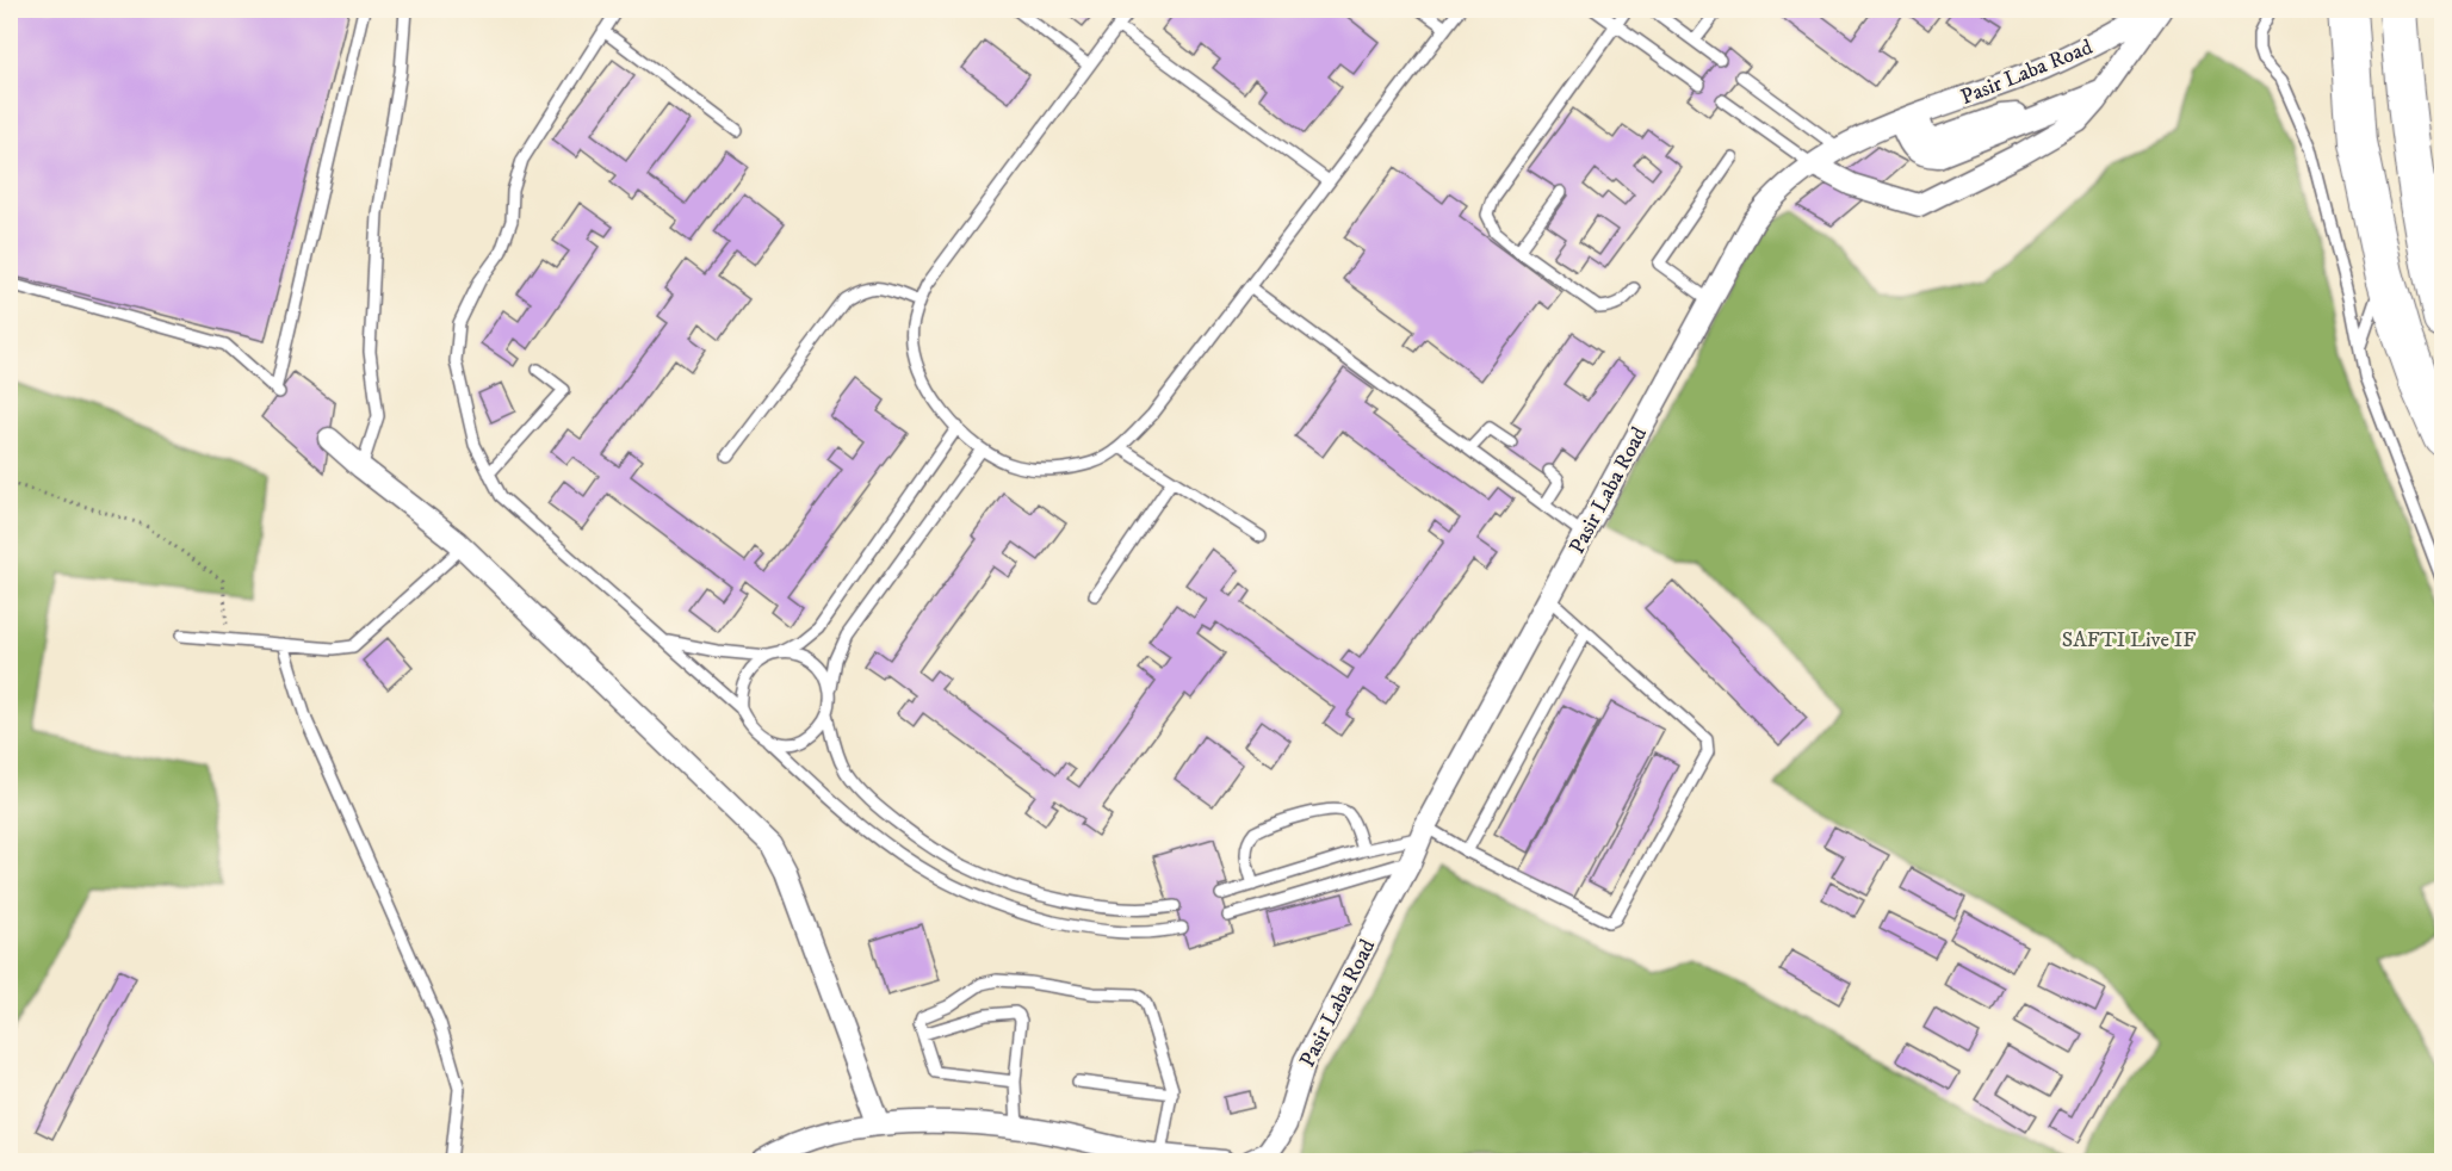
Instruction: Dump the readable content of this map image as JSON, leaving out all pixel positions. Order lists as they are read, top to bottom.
{
  "streets": {
    "street": ["Pasir Laba Road"]
  },
  "parks": ["SAFTI Live IF"]
}
